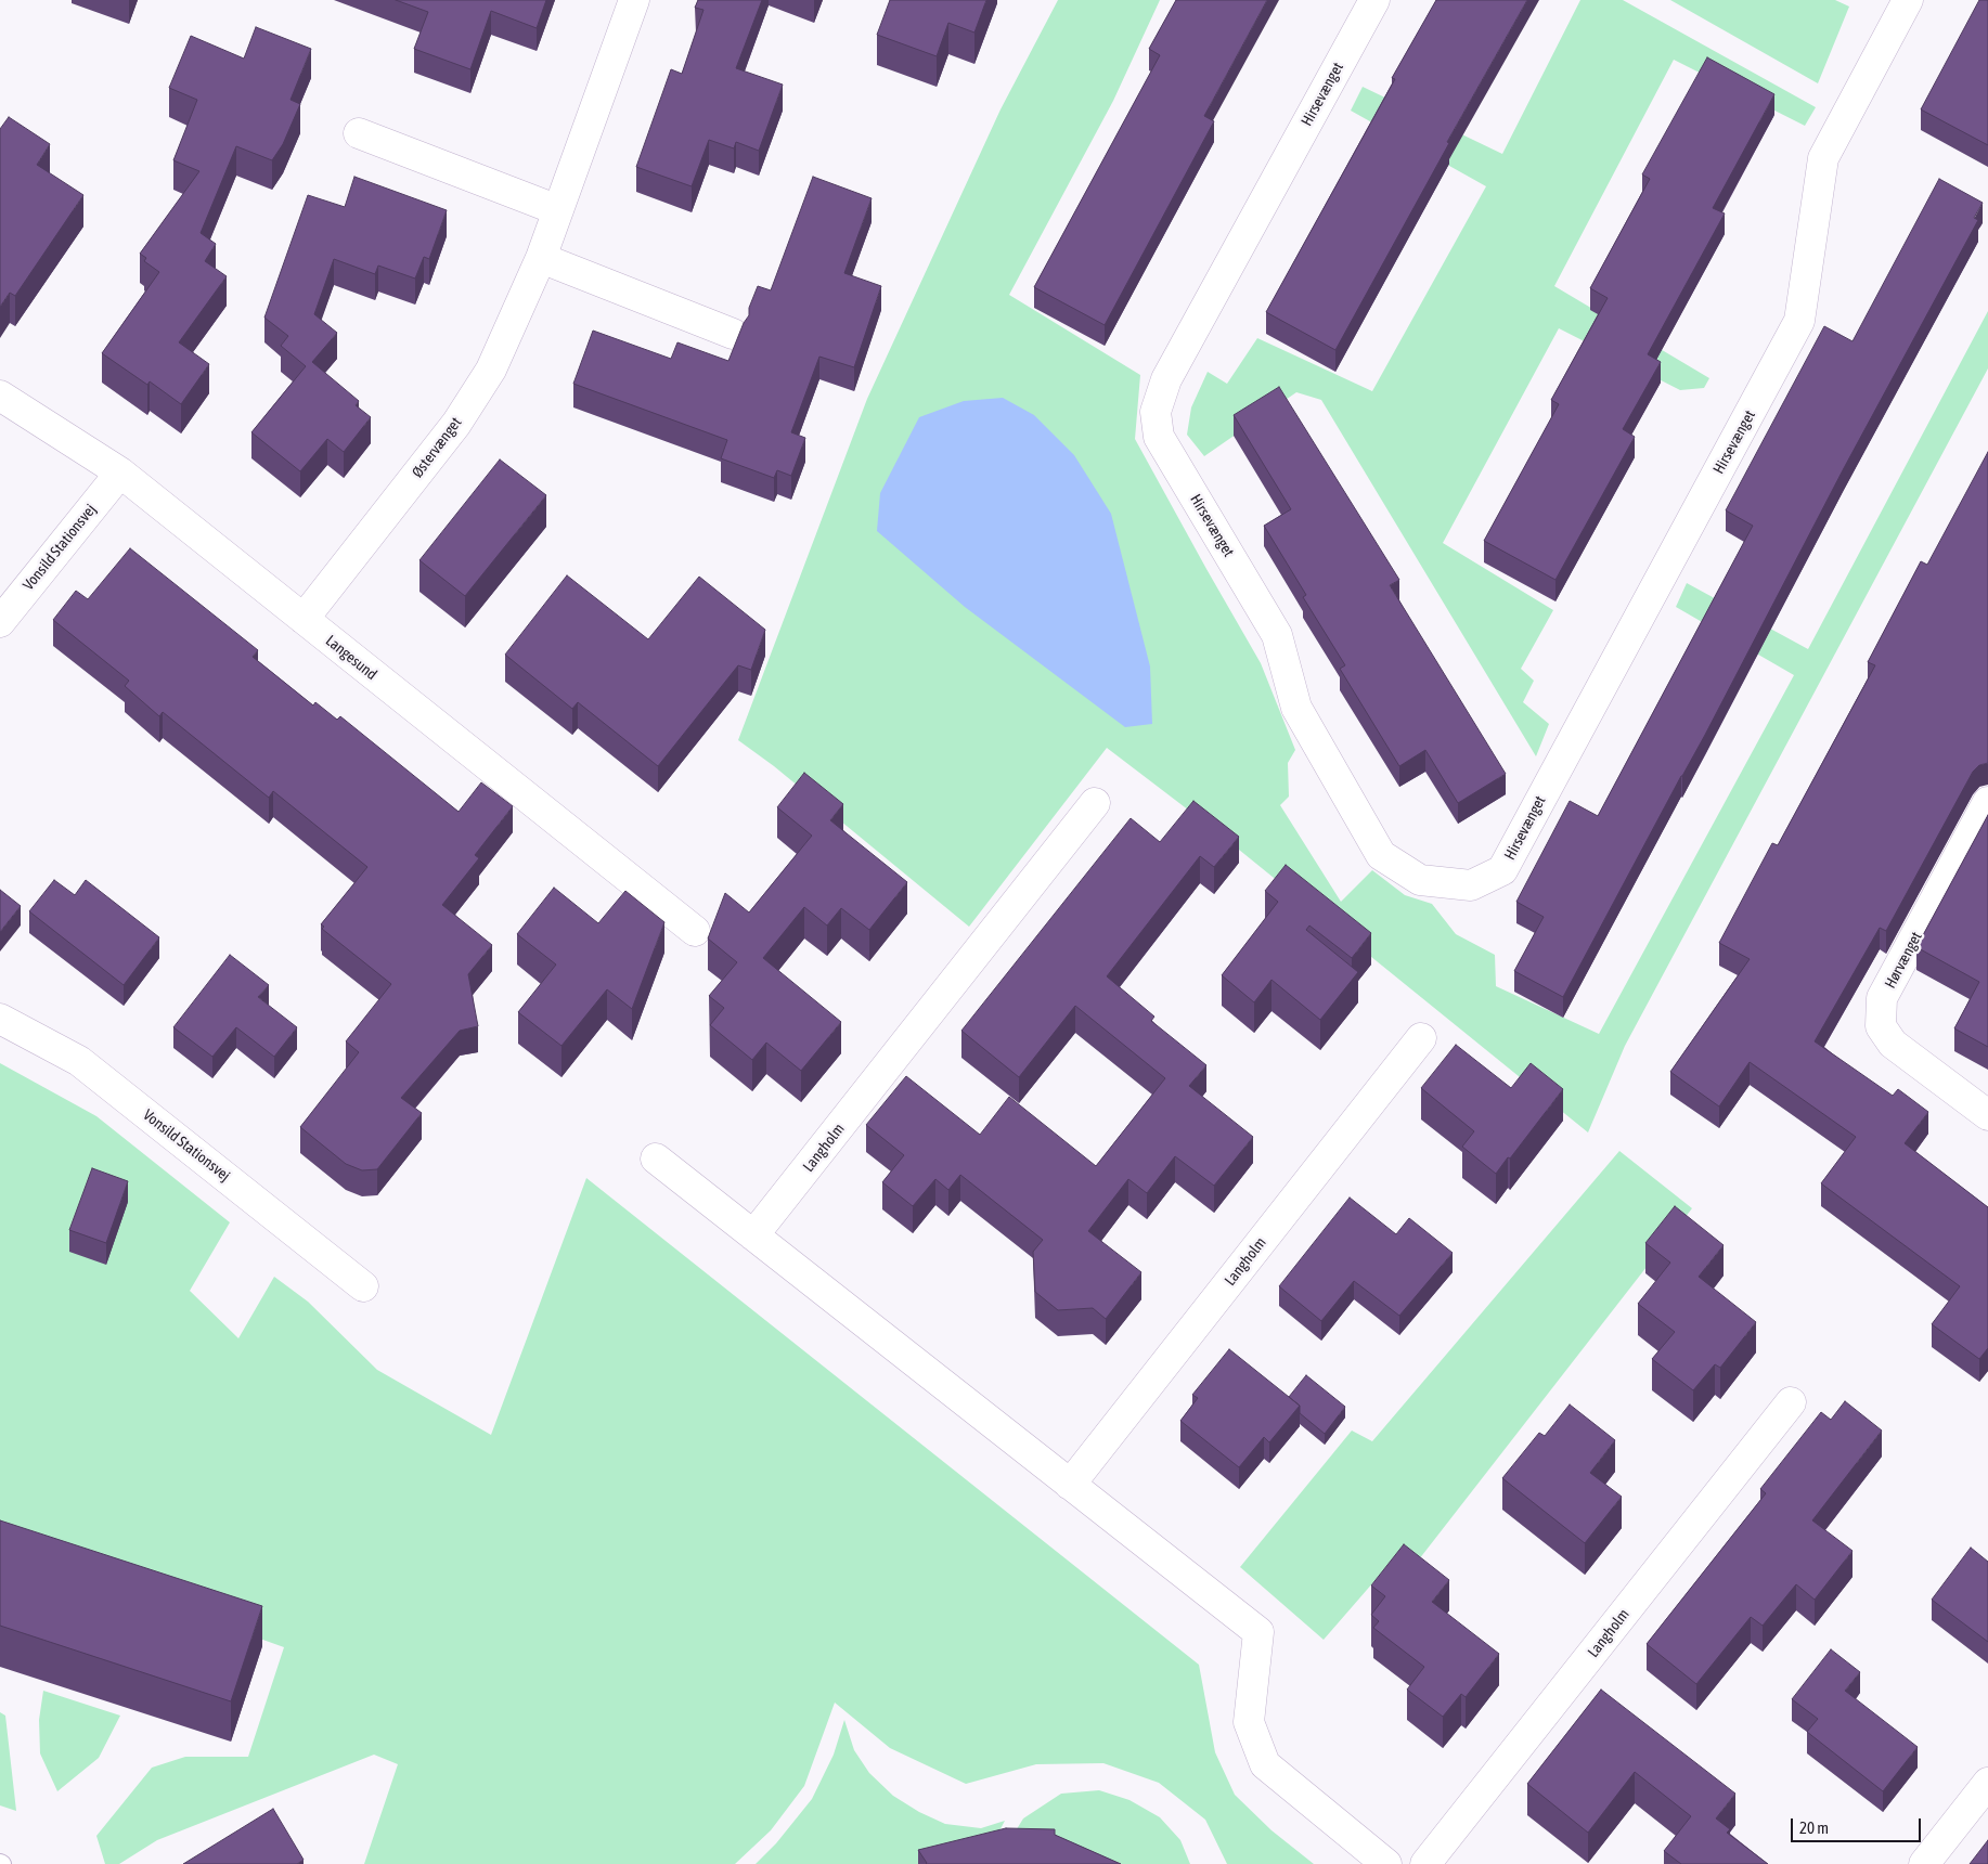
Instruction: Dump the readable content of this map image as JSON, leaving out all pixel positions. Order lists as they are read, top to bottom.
{
  "streets": {
    "street": [
      "Hirsevænget",
      "Østervænget",
      "Vonsild Stationsvej",
      "Langesund",
      "Hørvænget",
      "Langholm"
    ]
  },
  "crossings": [
    ["Østervænget", "Langesund"],
    ["Vonsild Stationsvej", "Langesund"]
  ],
  "scale_bar": "20 m"
}
